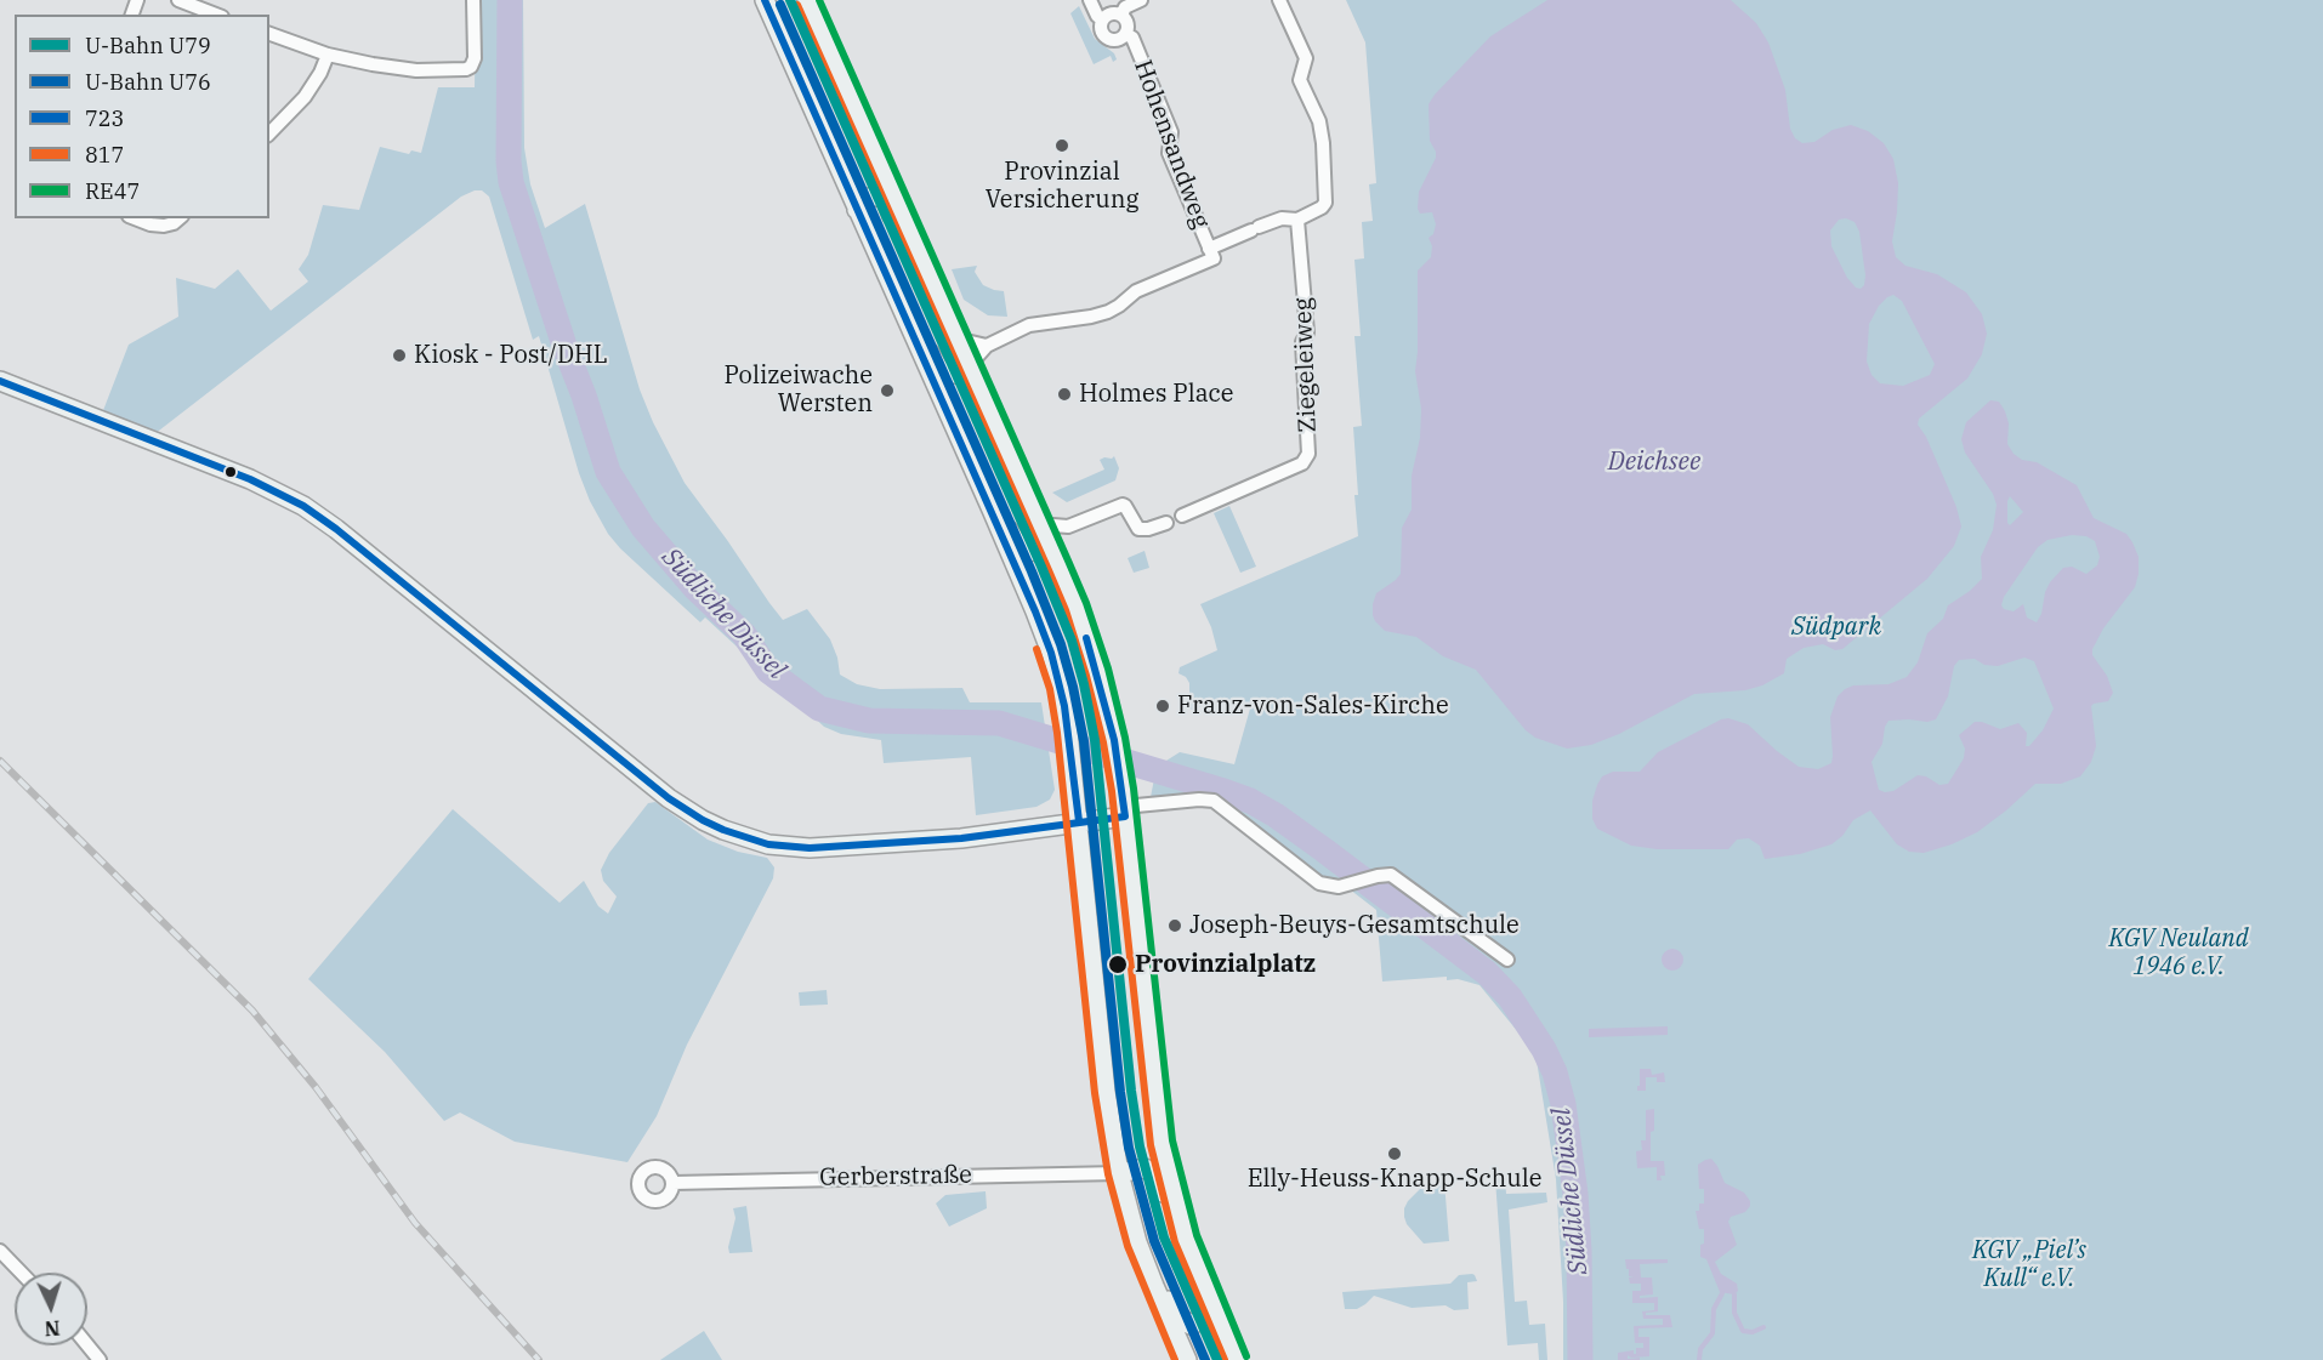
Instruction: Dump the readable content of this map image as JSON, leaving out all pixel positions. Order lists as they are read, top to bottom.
{
  "streets": {
    "street": ["Hohensandweg", "Ziegeleiweg", "Gerberstraße"]
  },
  "water": ["Deichsee", "Südliche Düssel"],
  "parks": ["Südpark", "KGV Neuland 1946 e.V.", "KGV „Piel’s Kull“ e.V."],
  "places": [
    "Provinzial Versicherung",
    "Kiosk - Post/DHL",
    "Polizeiwache Wersten",
    "Holmes Place",
    "Franz-von-Sales-Kirche",
    "Joseph-Beuys-Gesamtschule",
    "Provinzialplatz",
    "Elly-Heuss-Knapp-Schule"
  ],
  "lines": [
    "metro line U79",
    "transit line 723",
    "transit line RE47",
    "metro line U76",
    "transit line 817"
  ],
  "legend": [
    "U-Bahn U79",
    "U-Bahn U76",
    "723",
    "817",
    "RE47"
  ],
  "north": "bottom"
}
